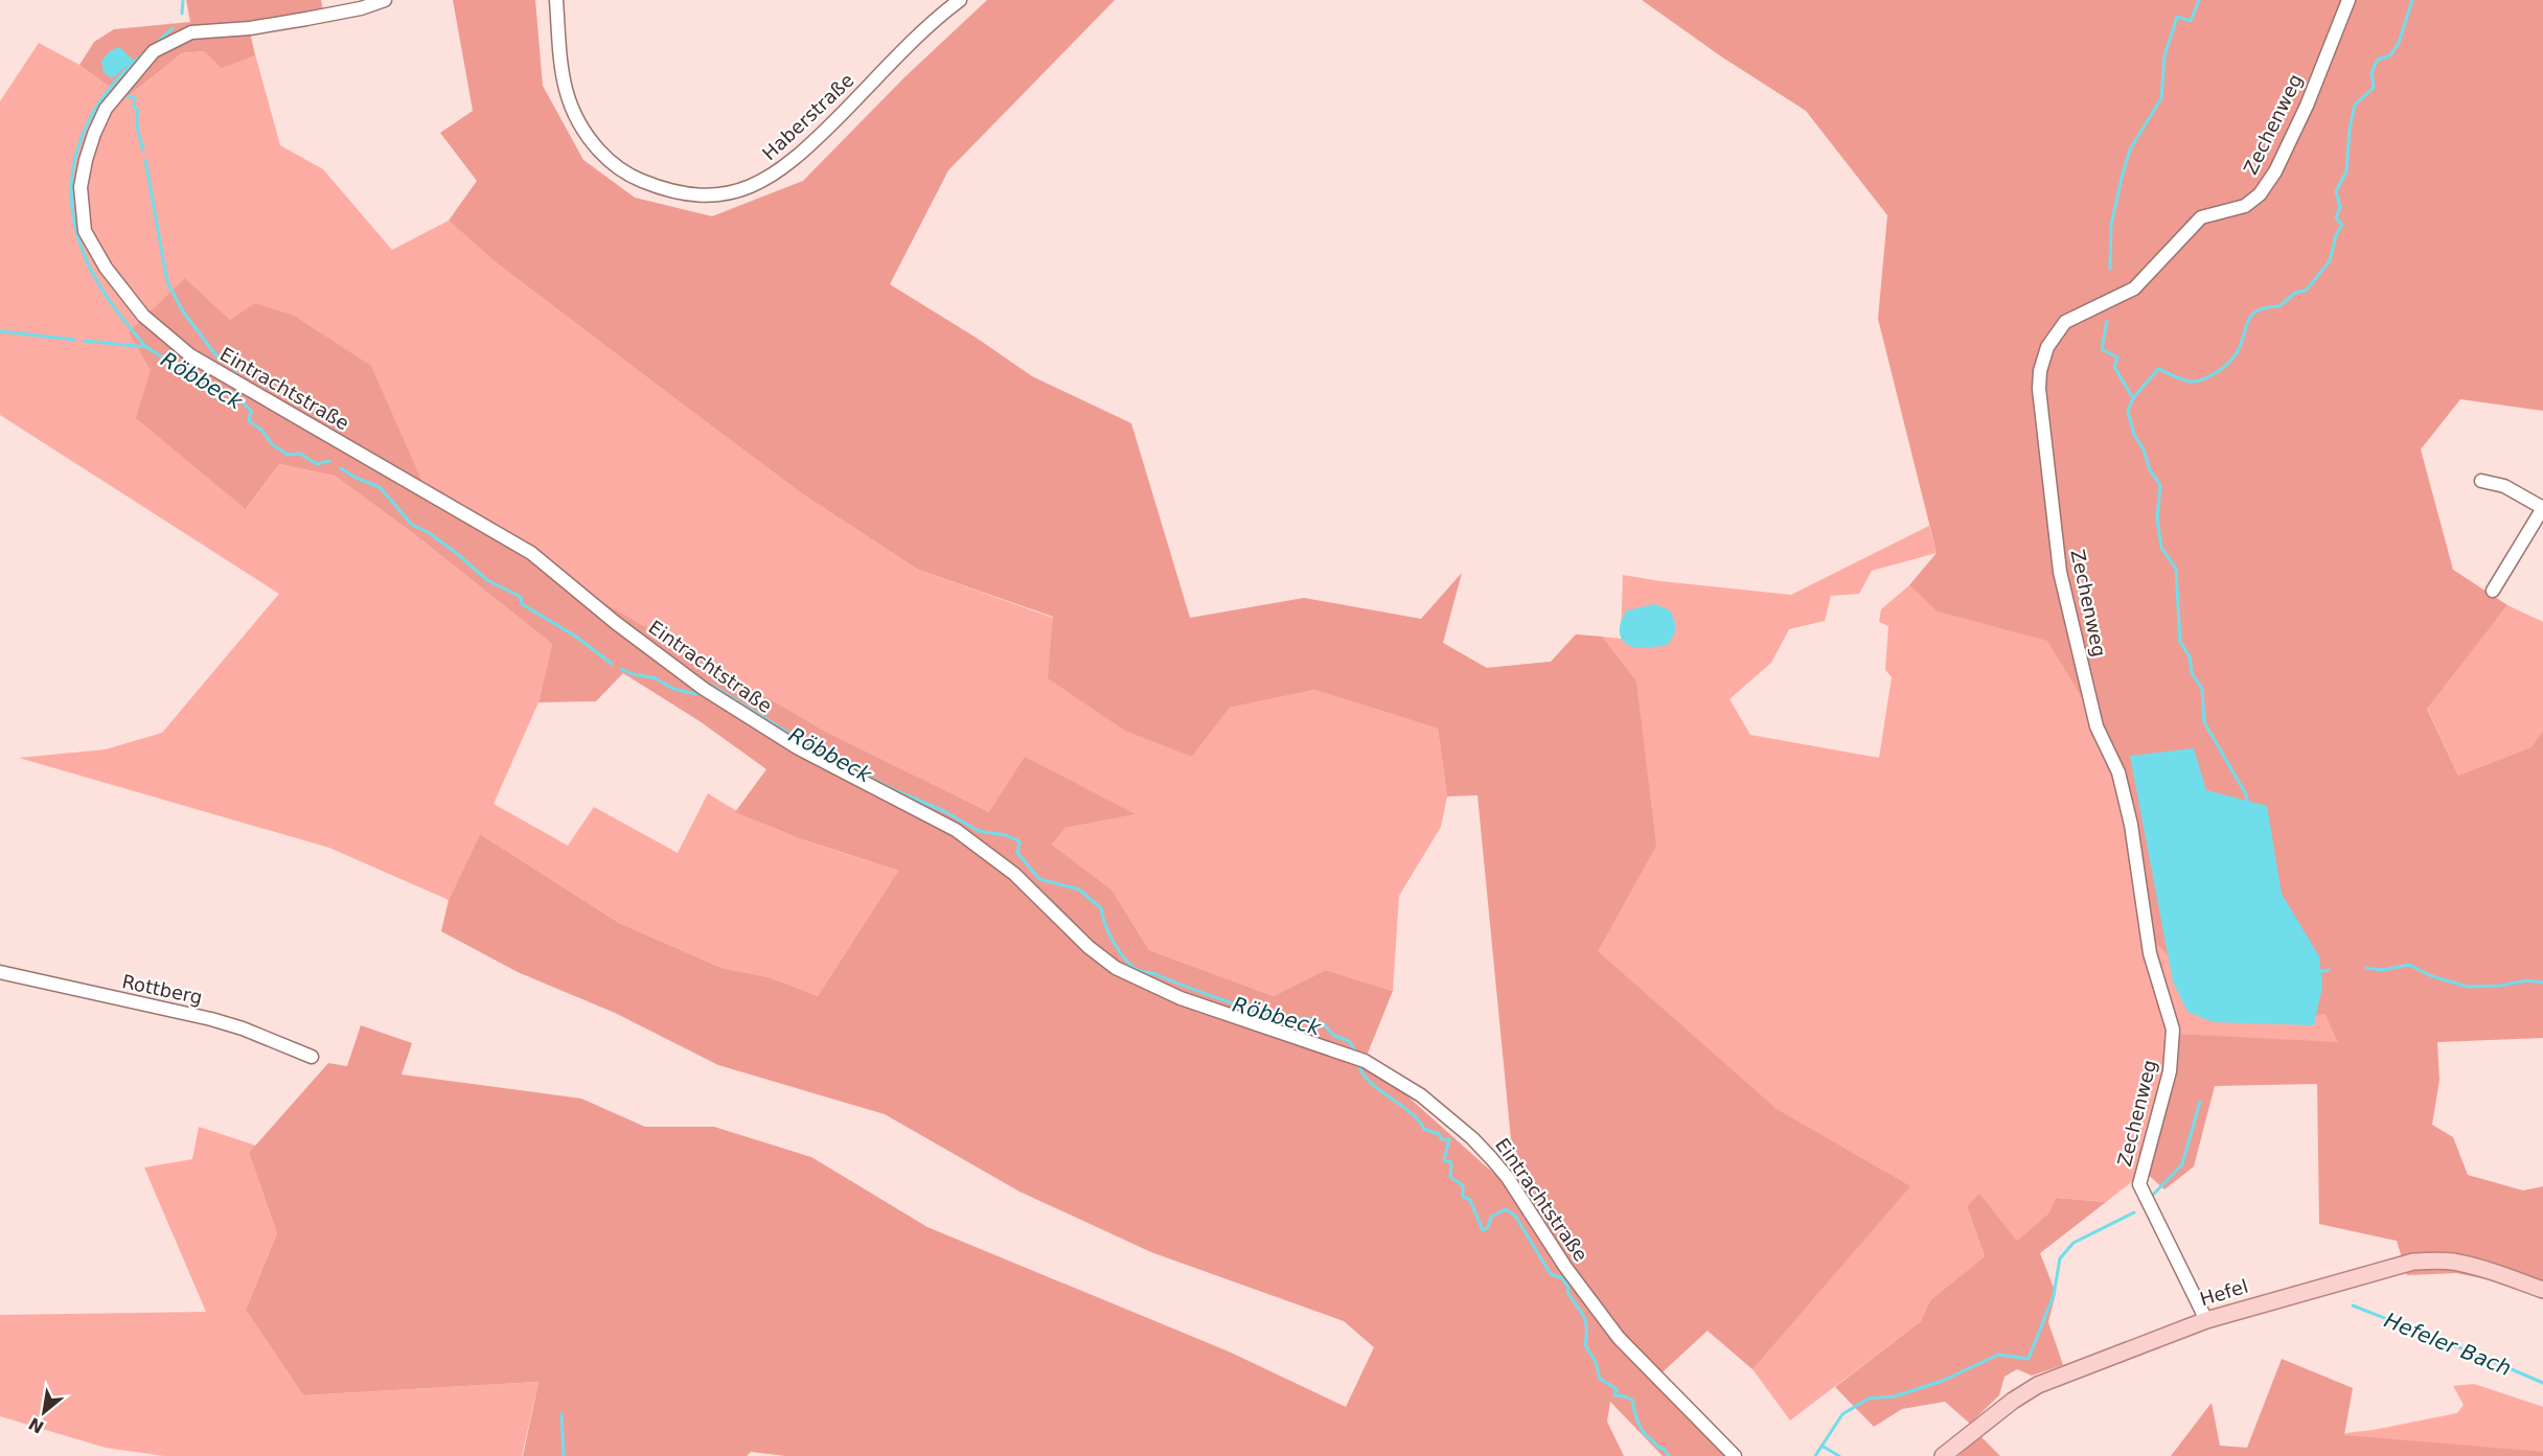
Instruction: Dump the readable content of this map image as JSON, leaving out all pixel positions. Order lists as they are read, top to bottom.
{
  "streets": {
    "main road": ["Hefel"],
    "street": [
      "Haberstraße",
      "Zechenweg",
      "Eintrachtstraße",
      "Rottberg"
    ]
  },
  "crossings": [
    ["Zechenweg", "Hefel"]
  ],
  "water": ["Röbbeck", "Hefeler Bach"],
  "north": "bottom left"
}
